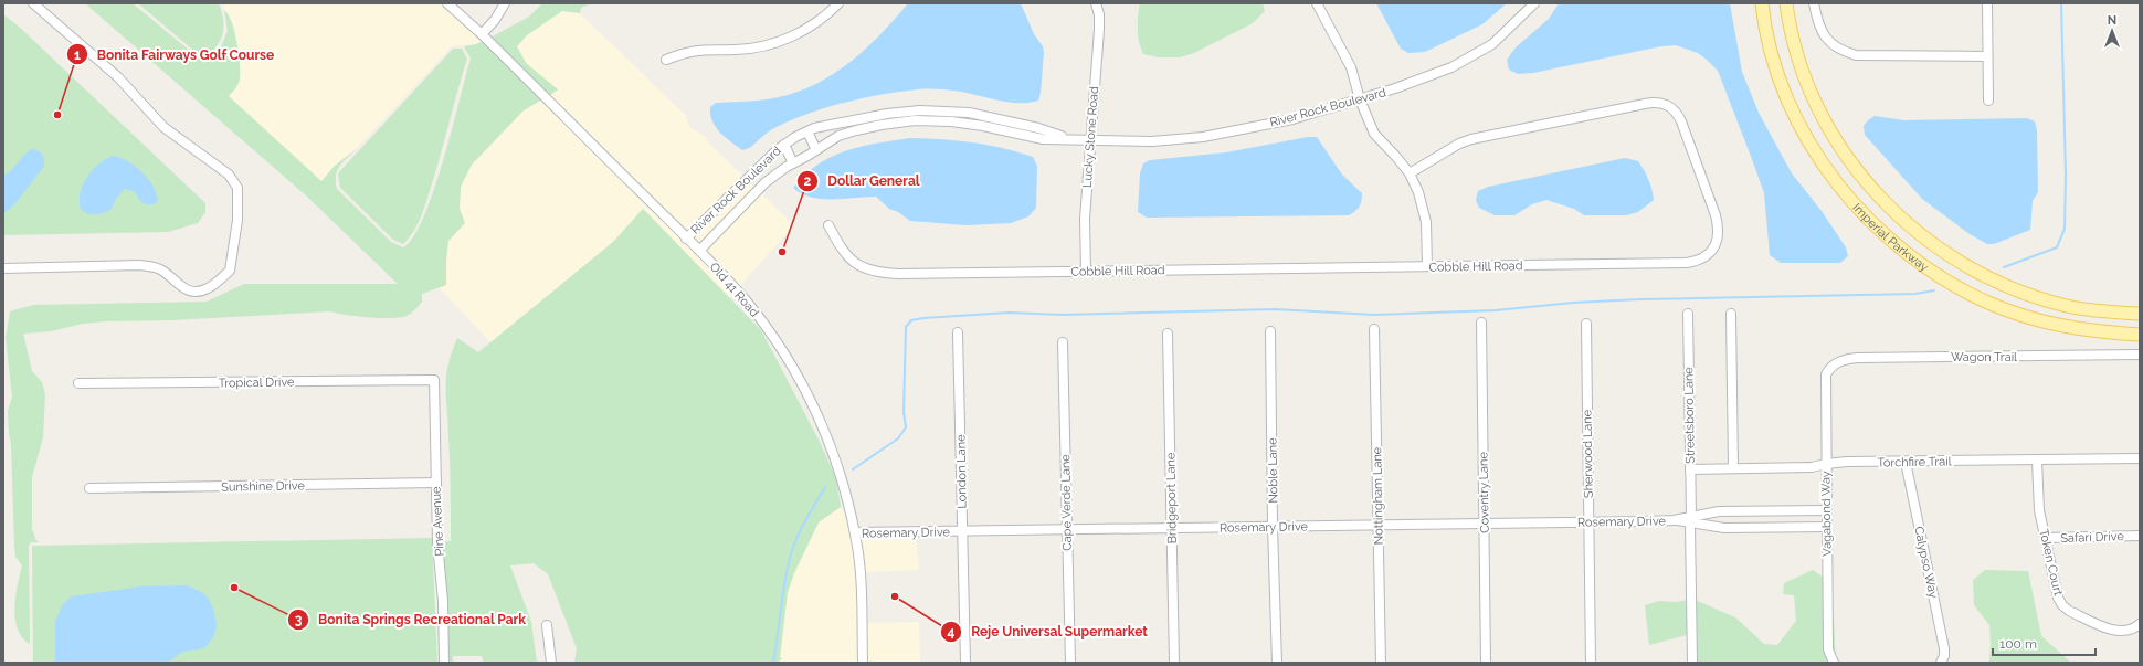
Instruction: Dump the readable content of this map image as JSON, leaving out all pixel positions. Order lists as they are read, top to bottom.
{
  "streets": {
    "main road": ["Imperial Parkway"],
    "street": [
      "River Rock Boulevard",
      "Lucky Stone Road",
      "Cobble Hill Road",
      "Old 41 Road",
      "Wagon Trail",
      "Tropical Drive",
      "Streetsboro Lane",
      "Sherwood Lane",
      "Torchfire Trail",
      "Noble Lane",
      "London Lane",
      "Sunshine Drive",
      "Coventry Lane",
      "Nottingham Lane",
      "Bridgeport Lane",
      "Cape Verde Lane",
      "Vagabond Way",
      "Pine Avenue",
      "Rosemary Drive",
      "Safari Drive",
      "Calypso Way",
      "Token Court"
    ]
  },
  "crossings": [
    ["River Rock Boulevard", "Lucky Stone Road"],
    ["River Rock Boulevard", "Old 41 Road"],
    ["Lucky Stone Road", "Cobble Hill Road"],
    ["Old 41 Road", "Rosemary Drive"],
    ["Wagon Trail", "Vagabond Way"],
    ["Tropical Drive", "Pine Avenue"],
    ["Streetsboro Lane", "Torchfire Trail"],
    ["Streetsboro Lane", "Rosemary Drive"],
    ["Sherwood Lane", "Rosemary Drive"],
    ["Torchfire Trail", "Vagabond Way"],
    ["Torchfire Trail", "Calypso Way"],
    ["Torchfire Trail", "Token Court"],
    ["Noble Lane", "Rosemary Drive"],
    ["London Lane", "Rosemary Drive"],
    ["Sunshine Drive", "Pine Avenue"],
    ["Coventry Lane", "Rosemary Drive"],
    ["Nottingham Lane", "Rosemary Drive"],
    ["Bridgeport Lane", "Rosemary Drive"],
    ["Cape Verde Lane", "Rosemary Drive"],
    ["Vagabond Way", "Rosemary Drive"],
    ["Safari Drive", "Token Court"]
  ],
  "places": [
    "Bonita Fairways Golf Course",
    "Dollar General",
    "Bonita Springs Recreational Park",
    "Reje Universal Supermarket"
  ],
  "scale_bar": "100 m",
  "north": "top"
}
